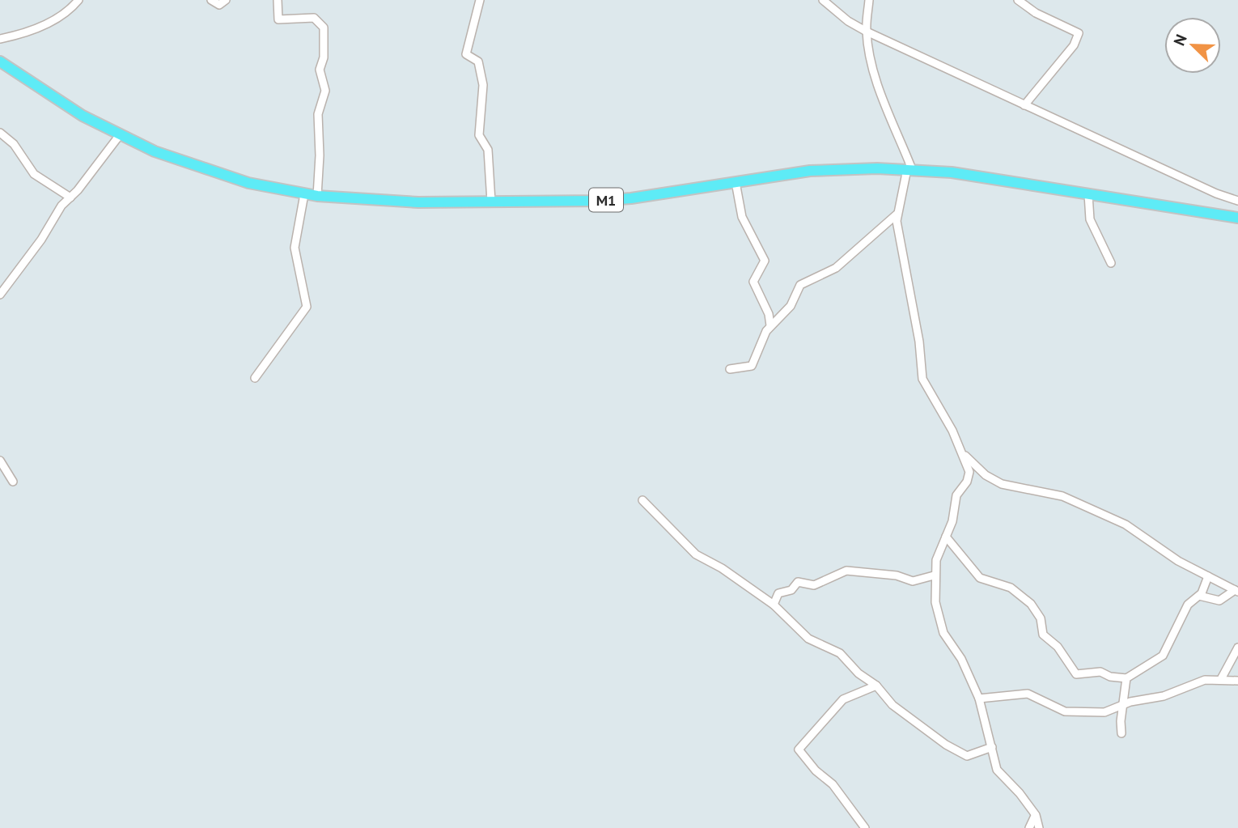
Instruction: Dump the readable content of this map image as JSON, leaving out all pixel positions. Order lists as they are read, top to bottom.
{
  "streets": {
    "highway": ["M1"]
  },
  "north": "top left"
}
